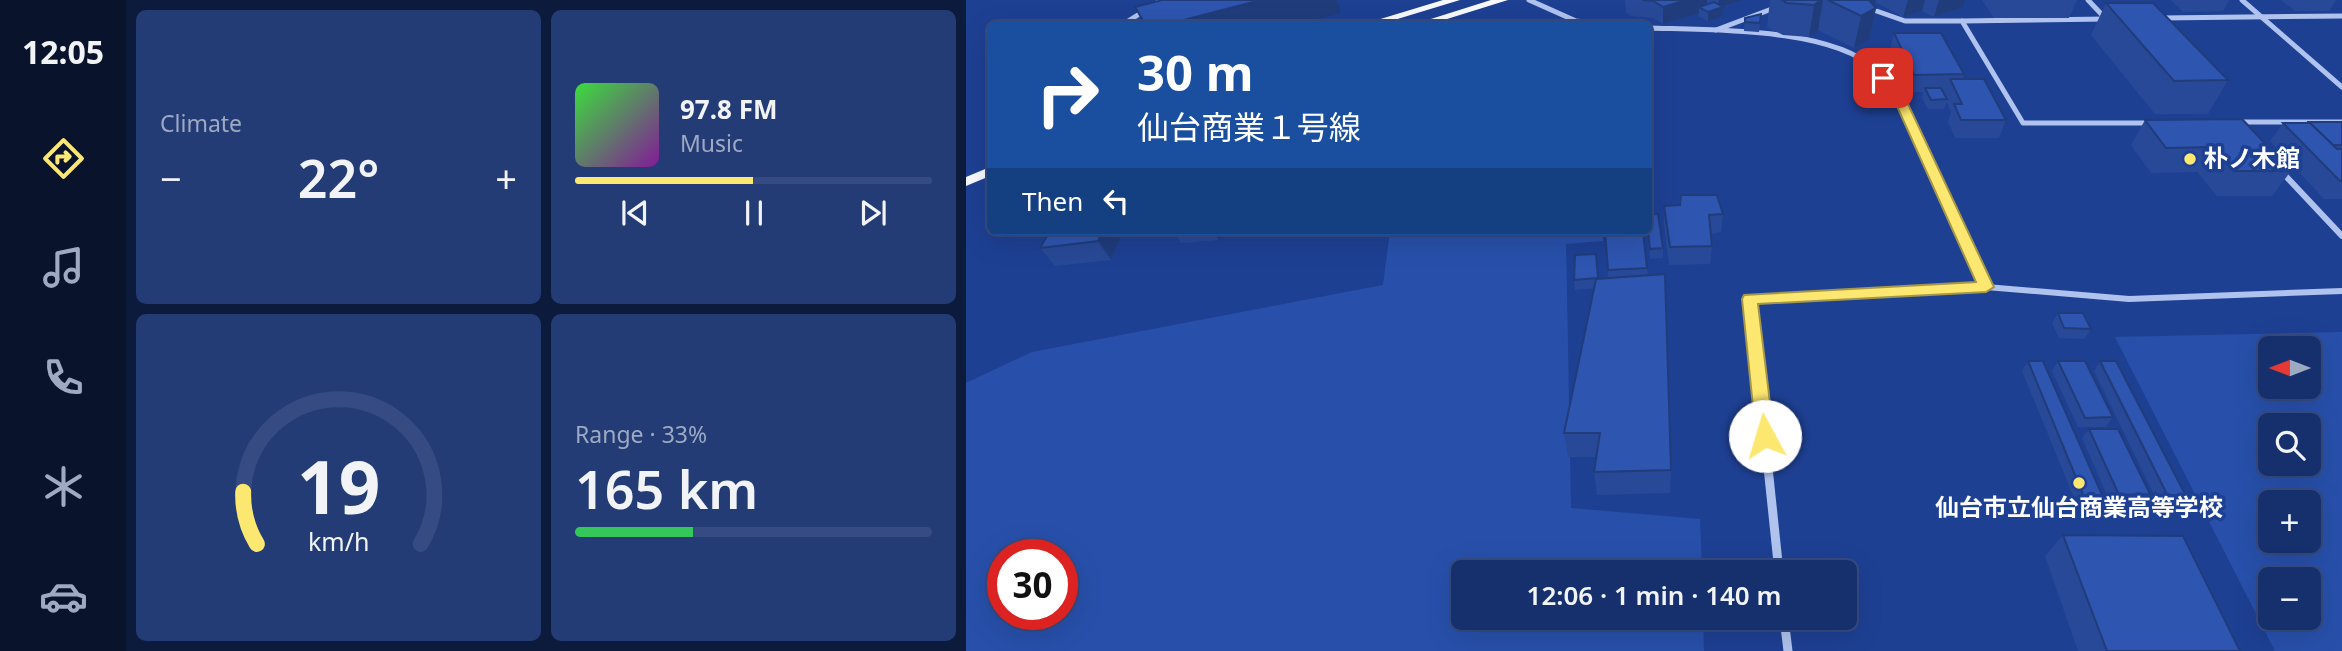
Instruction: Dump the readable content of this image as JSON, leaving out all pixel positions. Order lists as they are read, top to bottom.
{
  "places": ["朴ノ木館", "仙台市立仙台商業高等学校"],
  "north": "left",
  "page": {
    "tabs": "12:05",
    "tile": [
      "Climate",
      ["Range · 33%", "165 km"]
    ],
    "turn": ["30 m", "仙台商業１号線"],
    "song": ["97.8 FM", "Music"],
    "heat": ["−", "22°", "+"],
    "then": "Then",
    "map_buttons": ["+", "−"],
    "limit": "30",
    "trip": "12:06 · 1 min · 140 m",
    "gauge": ["19", "km/h"]
  }
}
